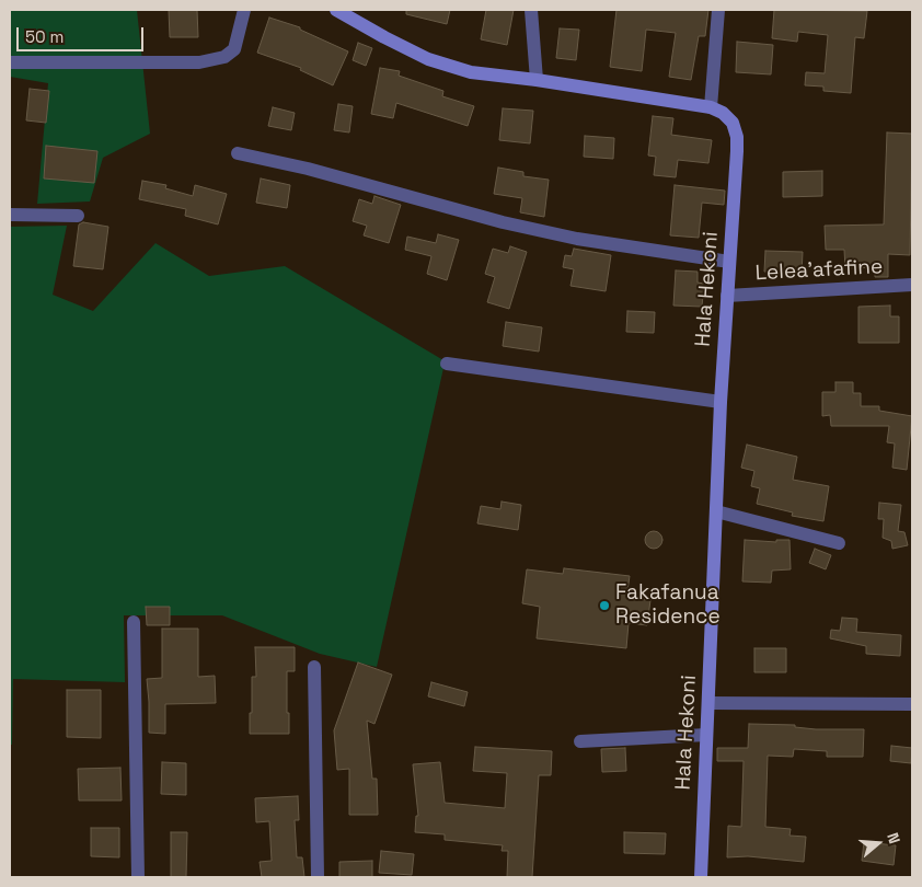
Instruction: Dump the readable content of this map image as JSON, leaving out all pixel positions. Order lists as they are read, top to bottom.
{
  "streets": {
    "street": ["Lelea’afafine", "Hala Hekoni"]
  },
  "crossings": [
    ["Lelea’afafine", "Hala Hekoni"]
  ],
  "places": ["Fakafanua Residence"],
  "scale_bar": "50 m",
  "north": "right"
}
